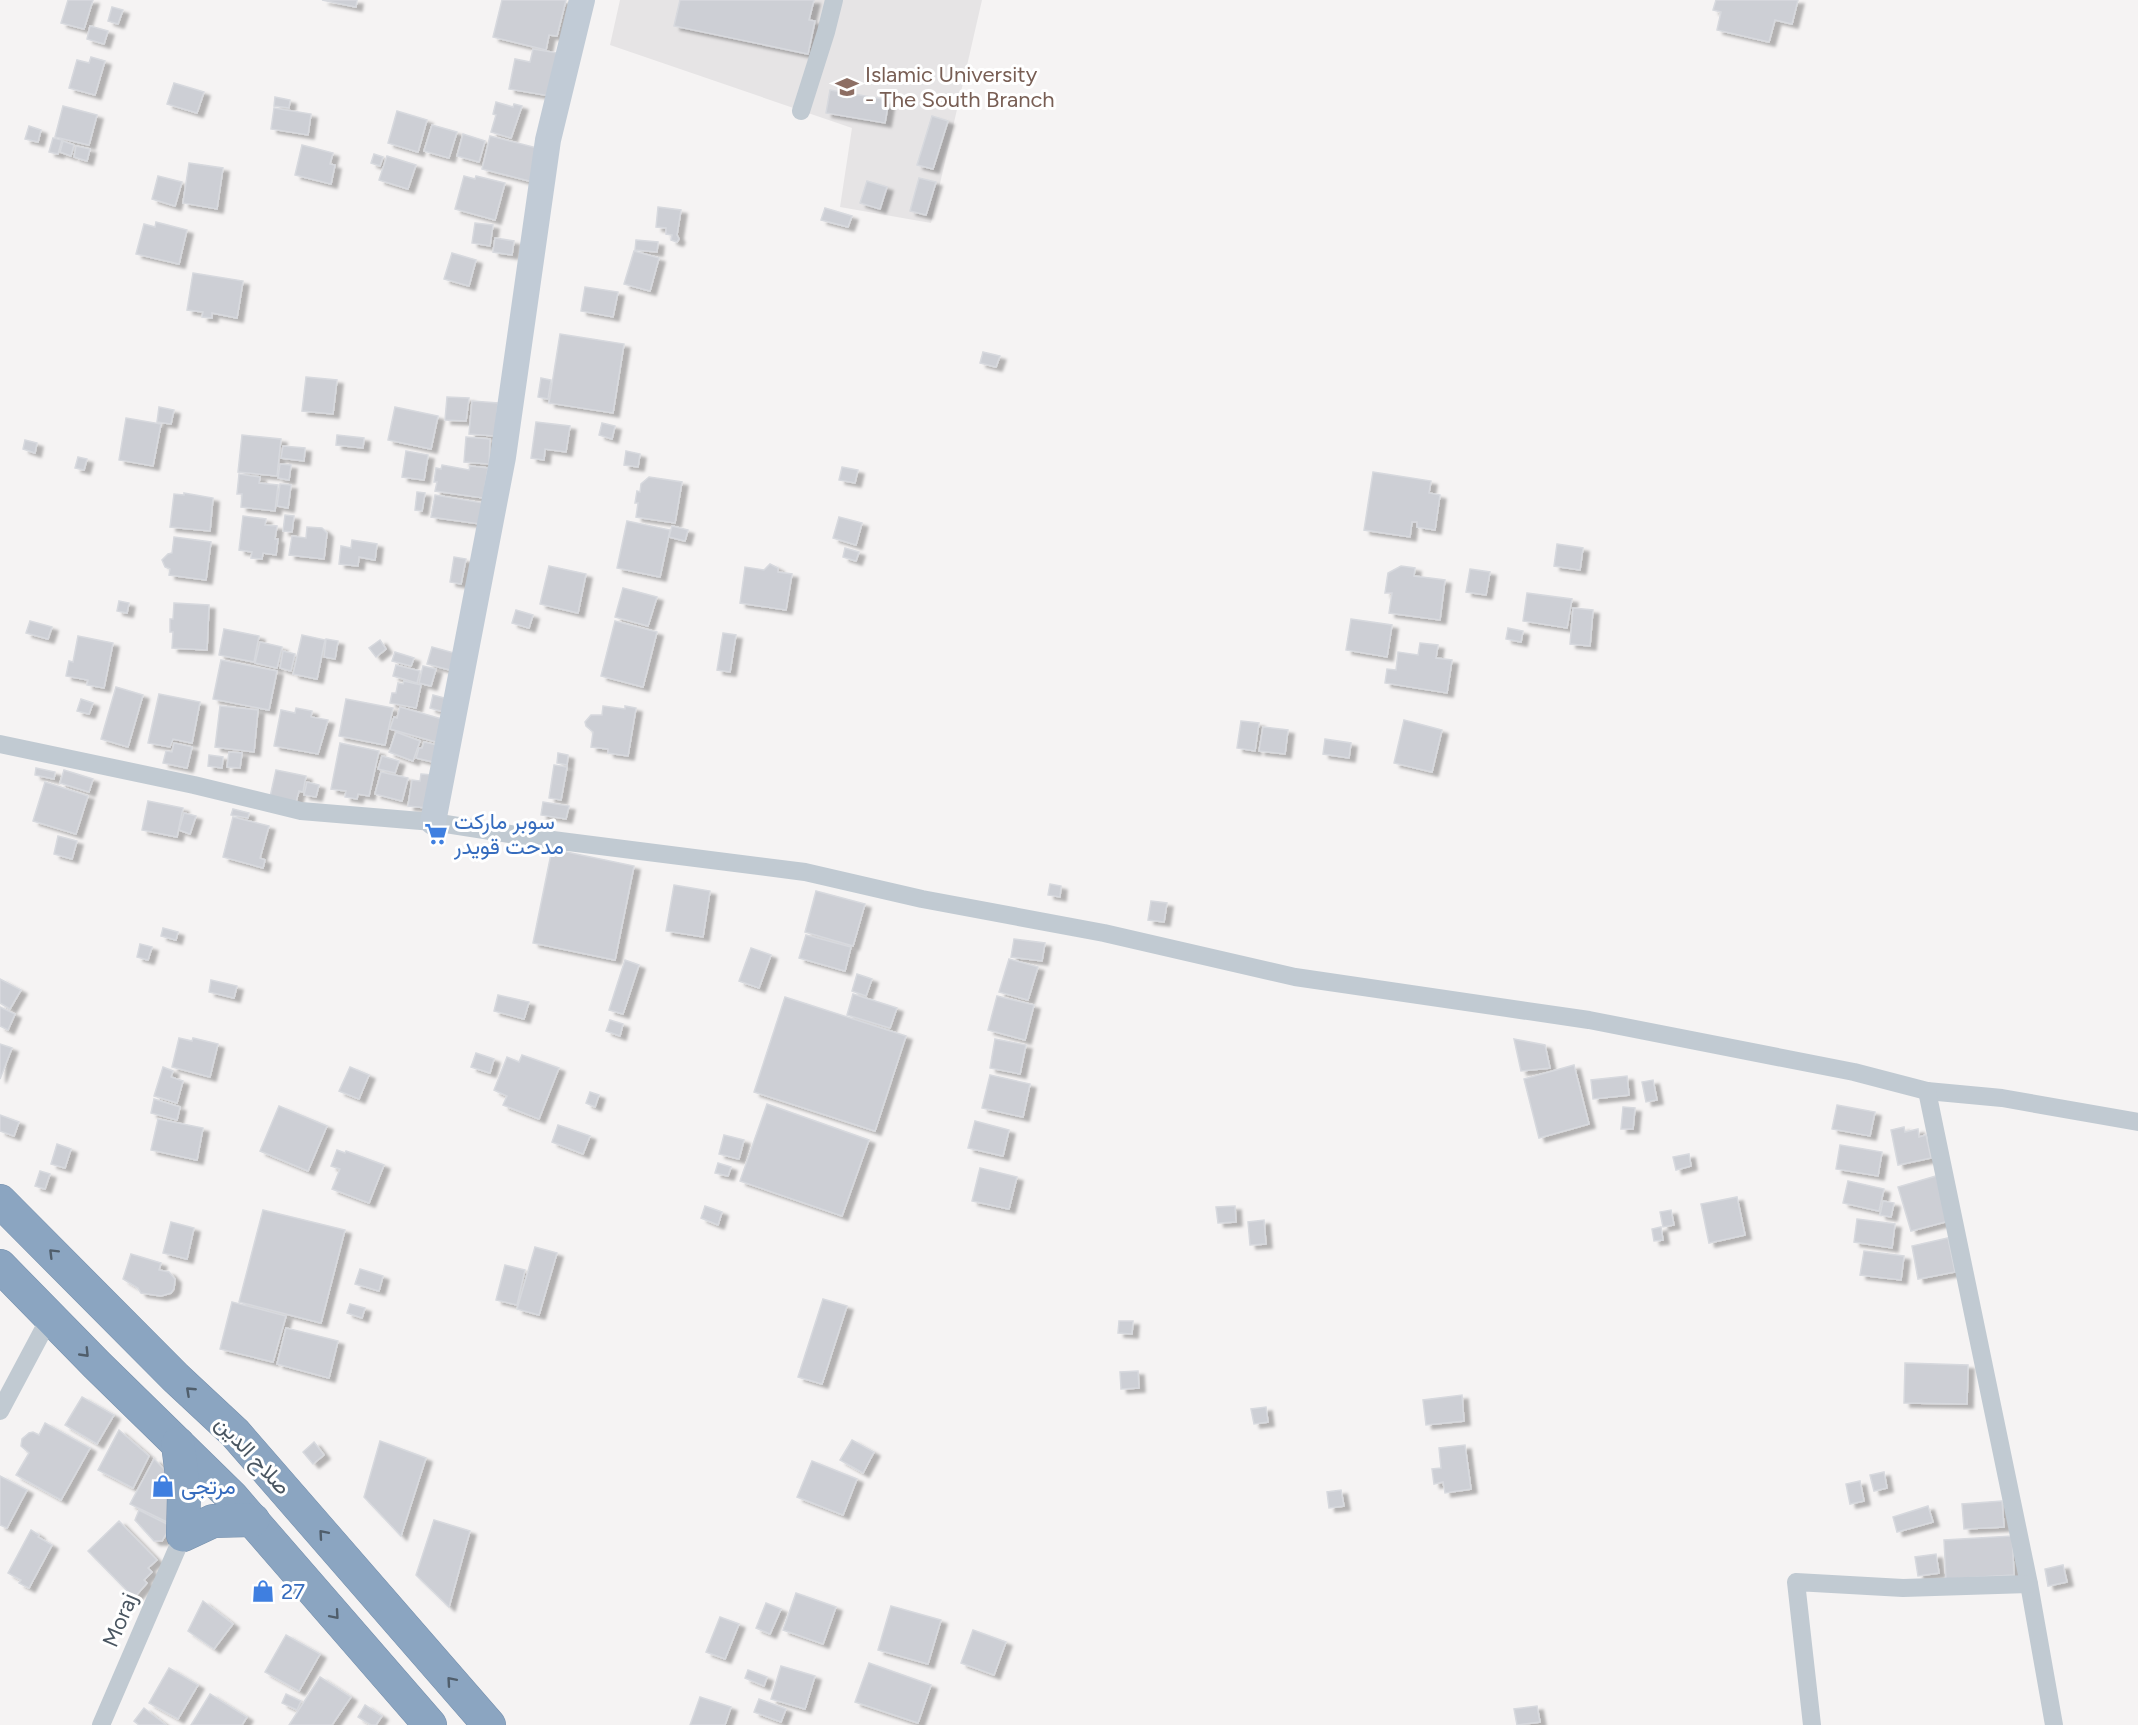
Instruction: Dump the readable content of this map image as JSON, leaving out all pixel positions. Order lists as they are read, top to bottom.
{
  "streets": {
    "highway": ["صلاح الدين"],
    "street": ["Moraj"]
  },
  "places": {
    "school or university": ["Islamic University - The South Branch"],
    "supermarket": ["سوبر ماركت مدحت قويدر"],
    "shop": ["مرتجى", "27"]
  }
}
